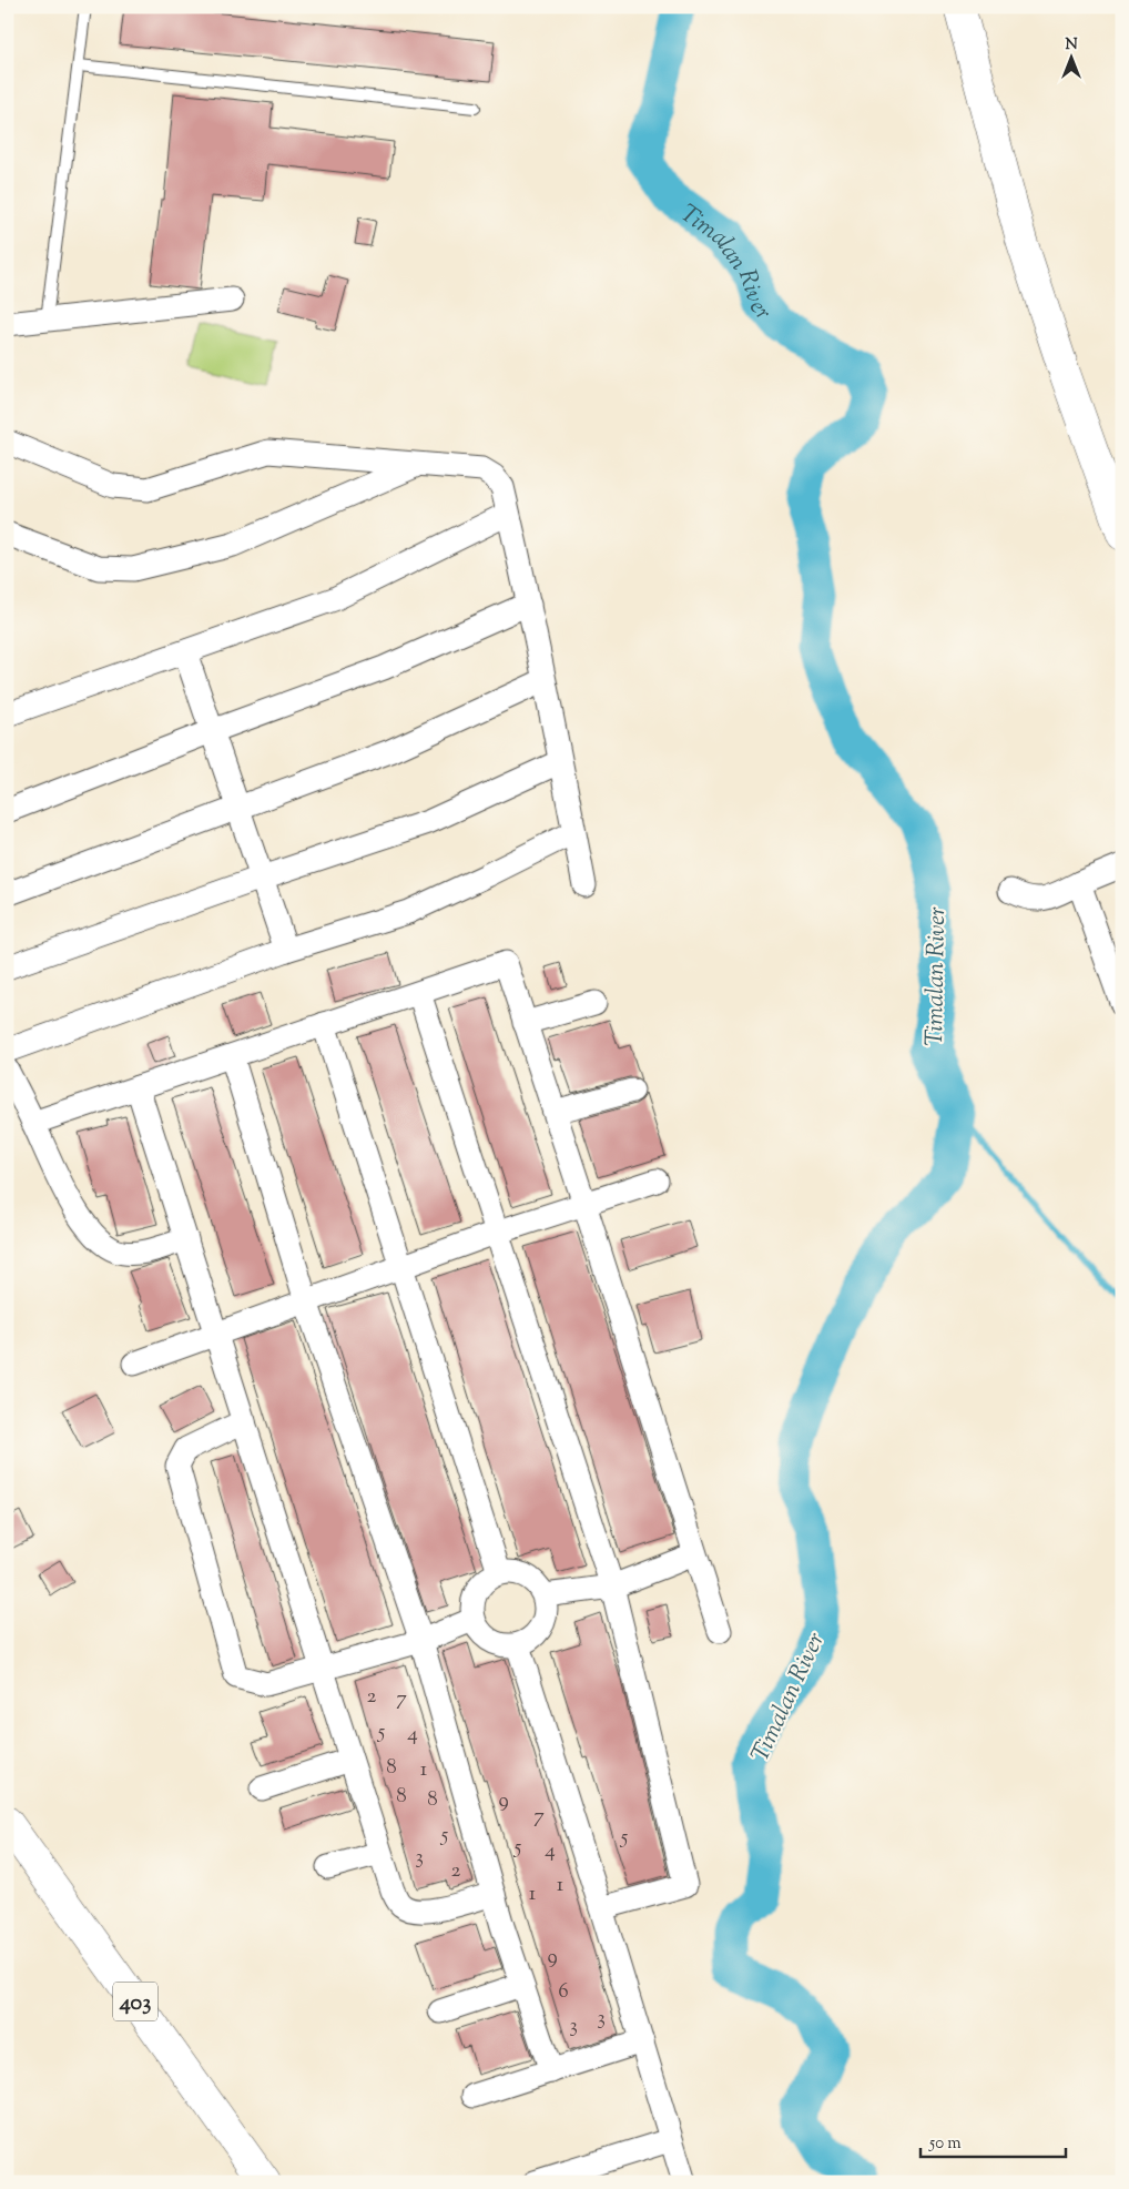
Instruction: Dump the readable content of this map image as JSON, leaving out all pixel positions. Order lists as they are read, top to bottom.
{
  "streets": {
    "street": ["403"]
  },
  "water": ["Timalan River"],
  "house_numbers": [
    "2",
    "7",
    "5",
    "4",
    "8",
    "1",
    "8",
    "8",
    "9",
    "7",
    "5",
    "5",
    "5",
    "4",
    "3",
    "2",
    "1",
    "1",
    "9",
    "6",
    "3",
    "3"
  ],
  "scale_bar": "50 m",
  "north": "top"
}
